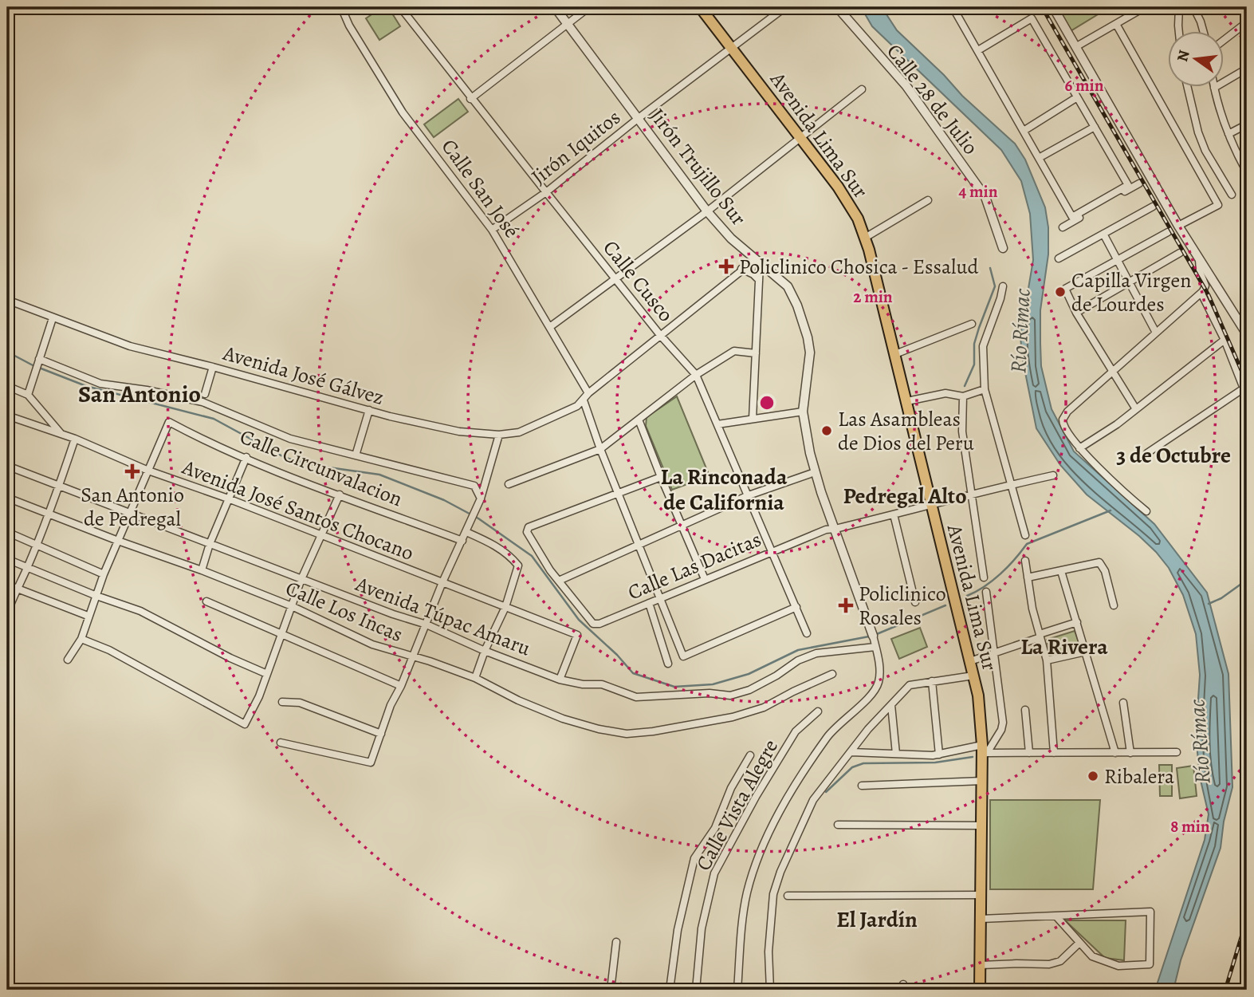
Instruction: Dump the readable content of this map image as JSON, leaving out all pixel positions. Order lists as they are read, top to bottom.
{
  "streets": {
    "highway": ["Avenida Lima Sur"],
    "street": [
      "Calle 28 de Julio",
      "Jirón Iquitos",
      "Jirón Trujillo Sur",
      "Calle San José",
      "Calle Cusco",
      "Avenida José Gálvez",
      "Calle Circunvalacion",
      "Avenida José Santos Chocano",
      "Calle Las Dacitas",
      "Calle Los Incas",
      "Avenida Túpac Amaru",
      "Calle Vista Alegre"
    ]
  },
  "crossings": [
    ["Avenida Lima Sur", "Jirón Iquitos"],
    ["Avenida Lima Sur", "Calle Las Dacitas"],
    ["Jirón Iquitos", "Jirón Trujillo Sur"],
    ["Jirón Iquitos", "Calle San José"],
    ["Jirón Iquitos", "Calle Cusco"],
    ["Jirón Trujillo Sur", "Calle Las Dacitas"],
    ["Calle San José", "Avenida José Gálvez"],
    ["Calle Cusco", "Calle Las Dacitas"],
    ["Calle Circunvalacion", "Avenida José Santos Chocano"],
    ["Avenida José Santos Chocano", "Avenida Túpac Amaru"]
  ],
  "districts": [
    "San Antonio",
    "3 de Octubre",
    "La Rinconada de California",
    "Pedregal Alto",
    "La Rivera",
    "El Jardín"
  ],
  "water": ["Río Rímac"],
  "places": {
    "health": ["Policlinico Chosica - Essalud", "San Antonio de Pedregal", "Policlinico Rosales"],
    "other": ["Capilla Virgen de Lourdes", "Las Asambleas de Dios del Peru", "Ribalera"]
  },
  "north": "left",
  "rings": [
    "6 min",
    "4 min",
    "2 min",
    "8 min"
  ]
}
